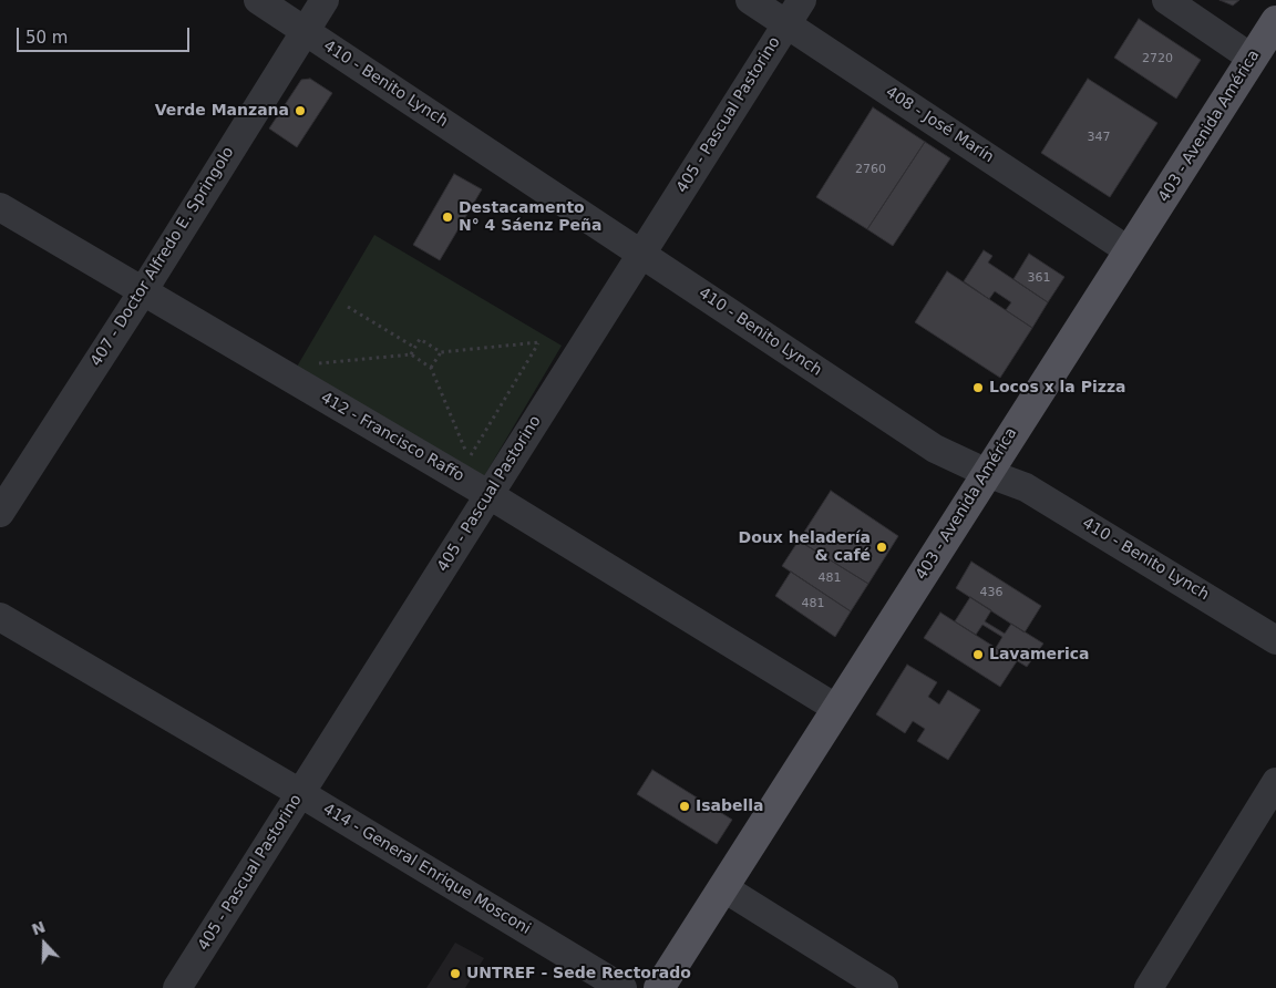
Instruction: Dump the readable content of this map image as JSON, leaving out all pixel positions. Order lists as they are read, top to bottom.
{
  "streets": {
    "main road": ["403 - Avenida América"],
    "street": [
      "410 - Benito Lynch",
      "405 - Pascual Pastorino",
      "408 - José Marín",
      "407 - Doctor Alfredo E. Springolo",
      "412 - Francisco Raffo",
      "414 - General Enrique Mosconi"
    ]
  },
  "crossings": [
    ["410 - Benito Lynch", "405 - Pascual Pastorino"],
    ["410 - Benito Lynch", "403 - Avenida América"],
    ["410 - Benito Lynch", "407 - Doctor Alfredo E. Springolo"],
    ["405 - Pascual Pastorino", "408 - José Marín"],
    ["405 - Pascual Pastorino", "412 - Francisco Raffo"],
    ["405 - Pascual Pastorino", "414 - General Enrique Mosconi"],
    ["408 - José Marín", "403 - Avenida América"],
    ["403 - Avenida América", "412 - Francisco Raffo"],
    ["407 - Doctor Alfredo E. Springolo", "412 - Francisco Raffo"]
  ],
  "places": [
    "Verde Manzana",
    "Destacamento N° 4 Sáenz Peña",
    "Locos x la Pizza",
    "Doux heladería & café",
    "Lavamerica",
    "Isabella",
    "UNTREF - Sede Rectorado"
  ],
  "house_numbers": [
    "2720",
    "347",
    "2760",
    "361",
    "481",
    "436",
    "481"
  ],
  "scale_bar": "50 m",
  "north": "top"
}
